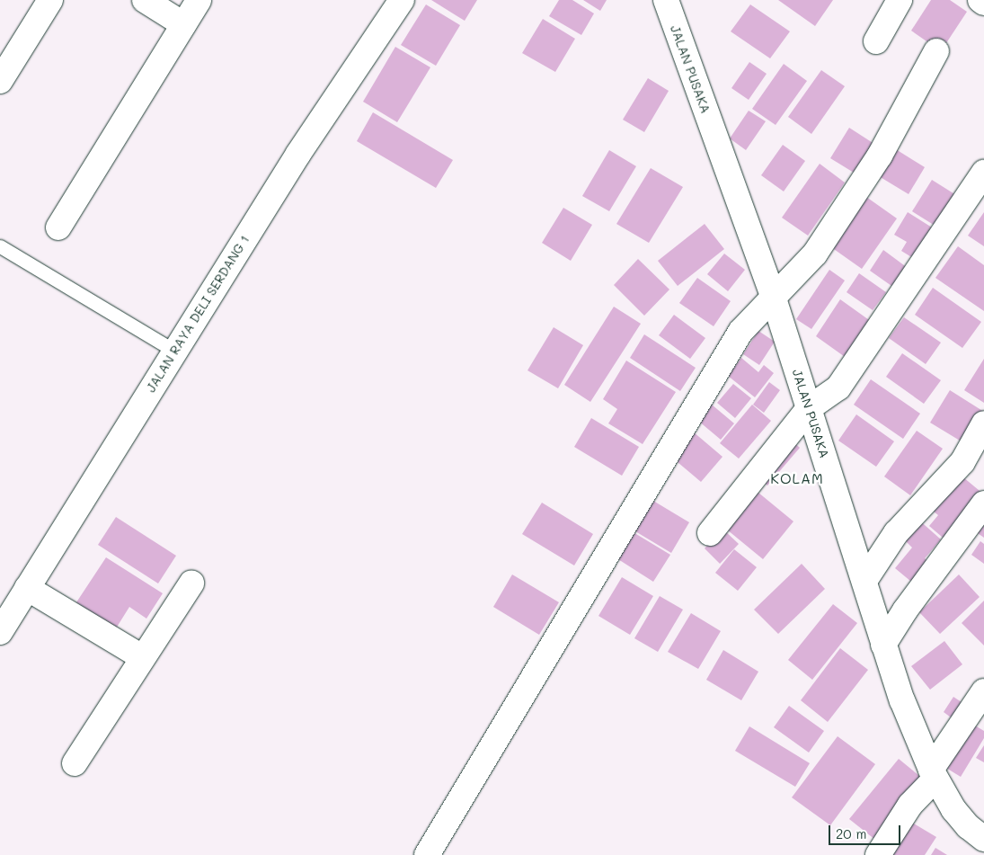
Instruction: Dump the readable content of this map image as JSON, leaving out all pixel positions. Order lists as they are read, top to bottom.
{
  "streets": {
    "street": ["JALAN PUSAKA", "JALAN RAYA DELI SERDANG 1"]
  },
  "districts": ["KOLAM"],
  "scale_bar": "20 m"
}
